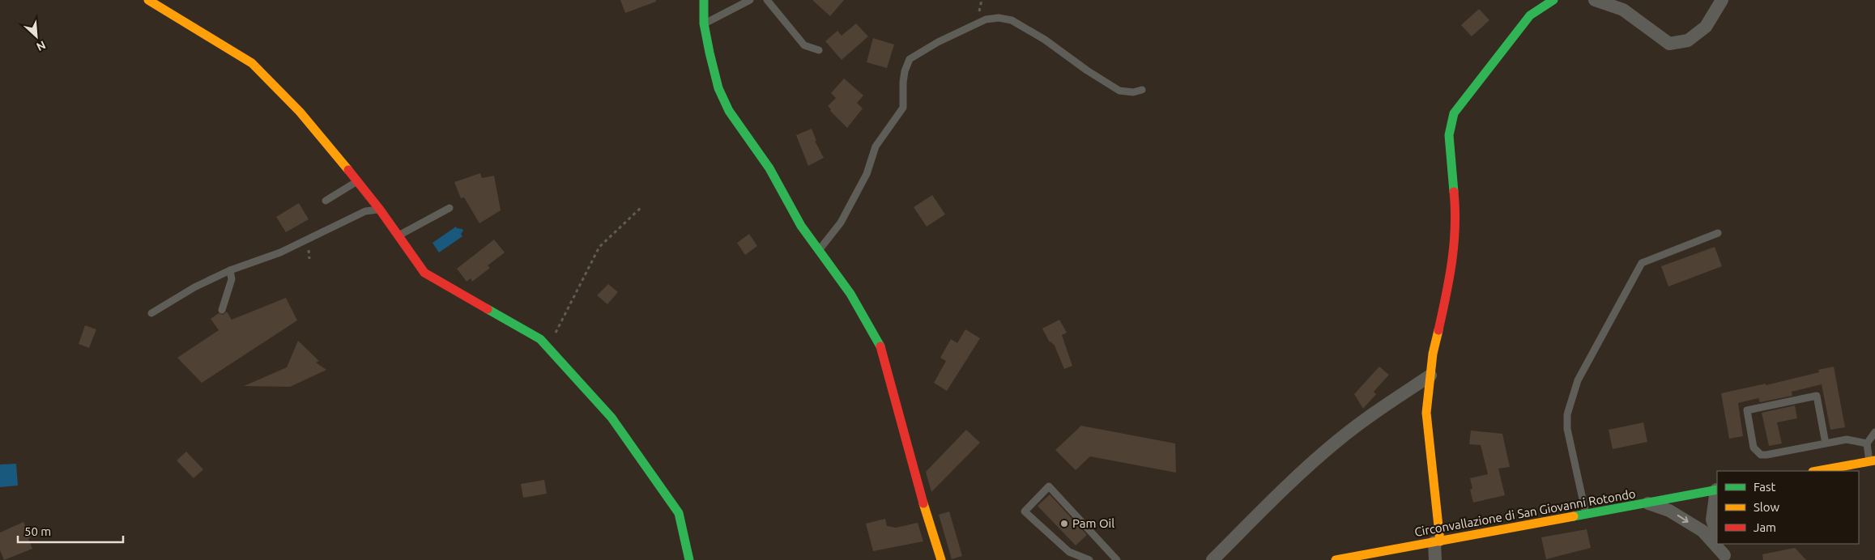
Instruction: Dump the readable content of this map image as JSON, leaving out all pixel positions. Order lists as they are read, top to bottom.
{
  "streets": {
    "street": ["Circonvallazione di San Giovanni Rotondo"]
  },
  "places": ["Pam Oil"],
  "legend": ["Fast", "Slow", "Jam"],
  "scale_bar": "50 m",
  "north": "bottom right"
}
